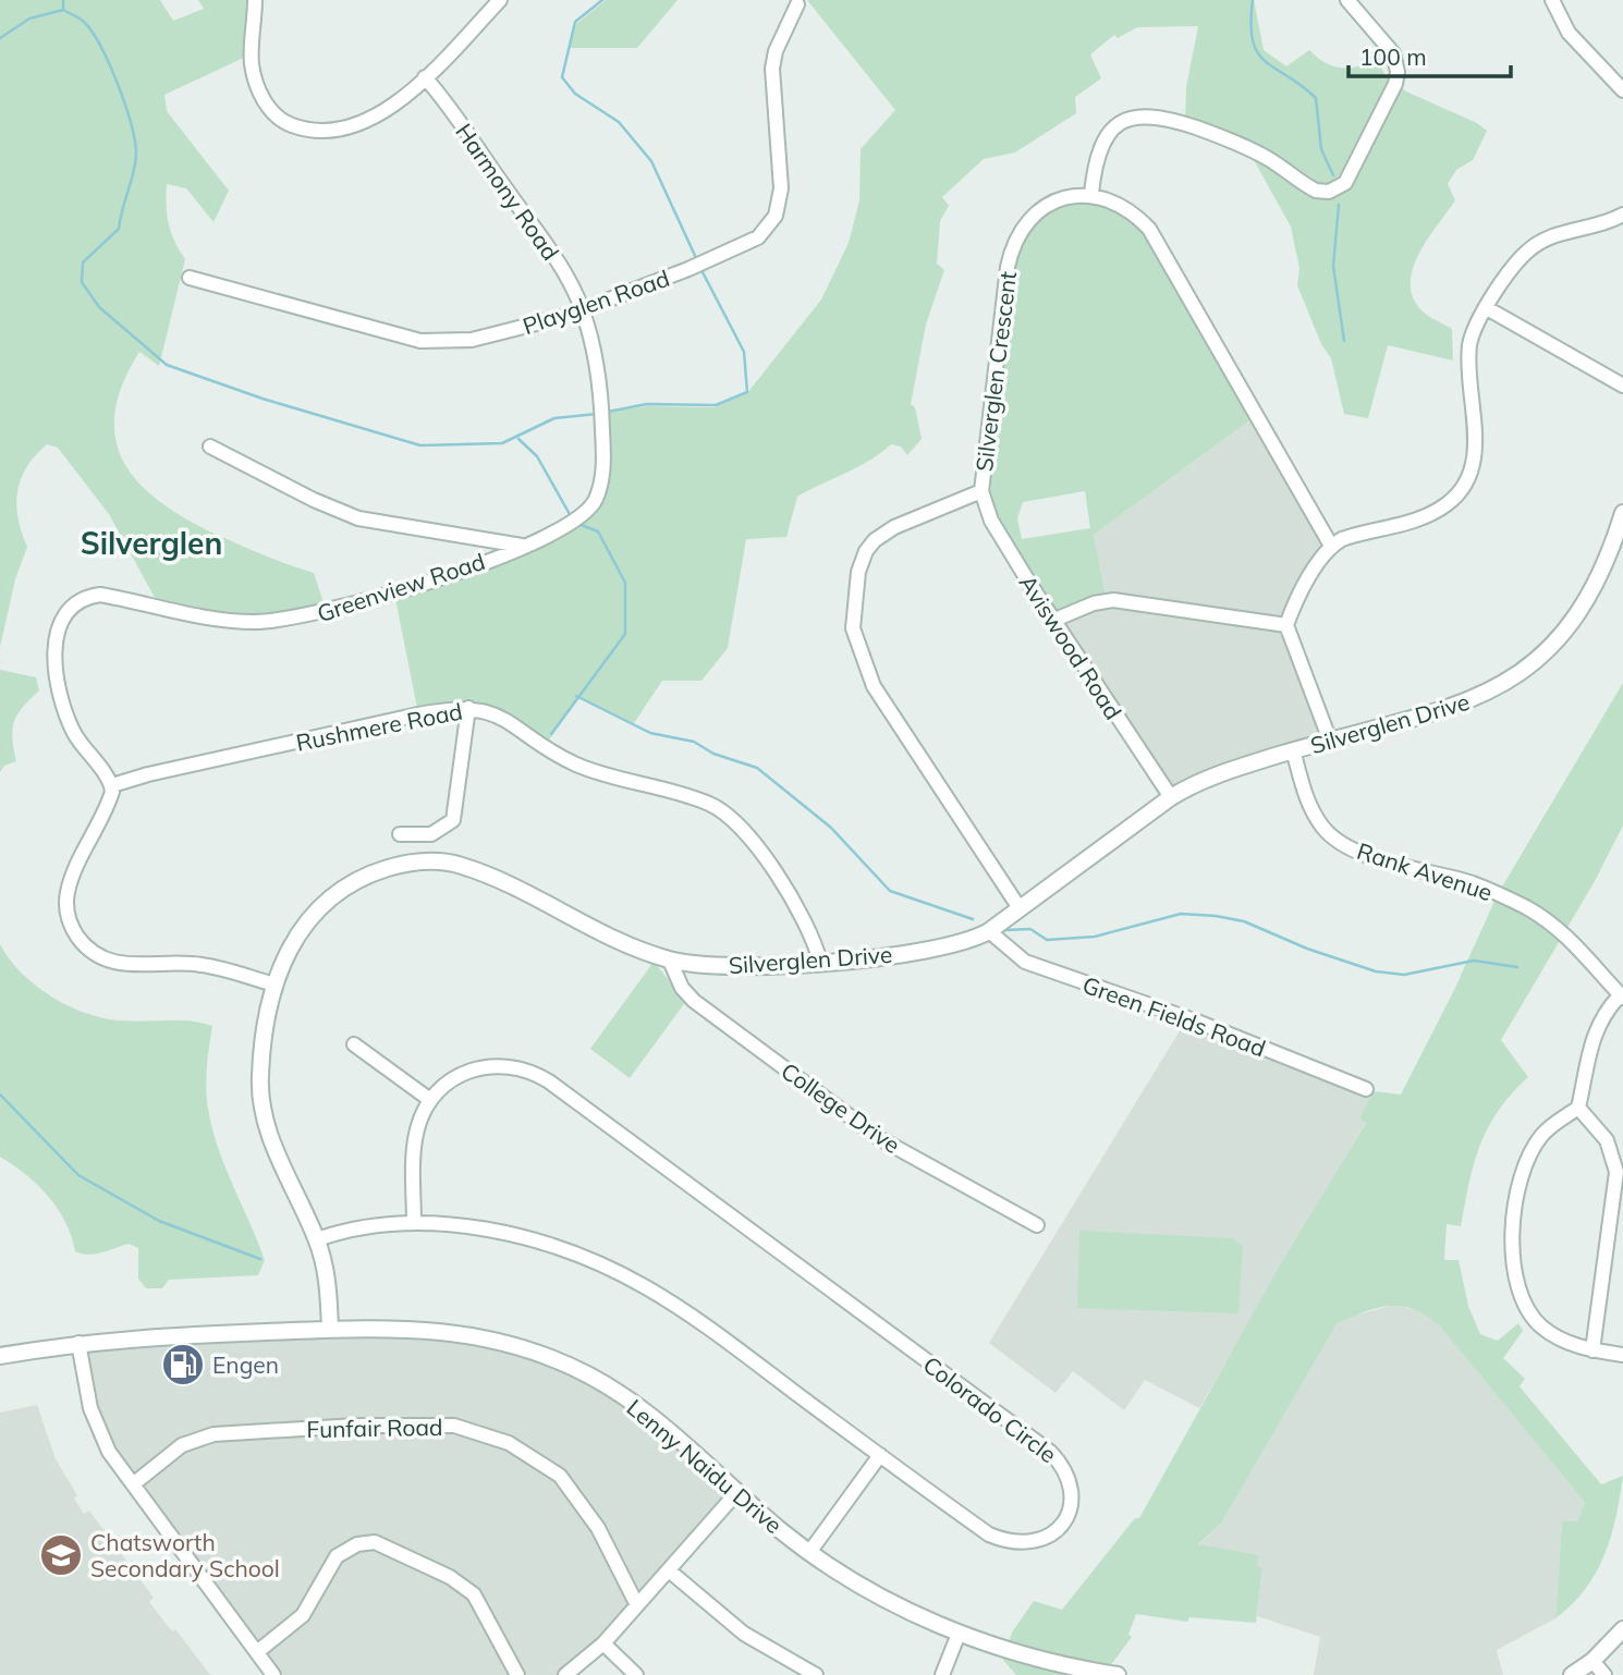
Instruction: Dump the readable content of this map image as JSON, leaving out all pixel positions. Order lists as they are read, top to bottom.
{
  "streets": {
    "street": [
      "Harmony Road",
      "Playglen Road",
      "Silverglen Crescent",
      "Greenview Road",
      "Aviswood Road",
      "Silverglen Drive",
      "Rushmere Road",
      "Rank Avenue",
      "Green Fields Road",
      "College Drive",
      "Colorado Circle",
      "Funfair Road",
      "Lenny Naidu Drive"
    ]
  },
  "crossings": [
    ["Harmony Road", "Playglen Road"],
    ["Harmony Road", "Greenview Road"],
    ["Playglen Road", "Greenview Road"],
    ["Silverglen Crescent", "Aviswood Road"],
    ["Silverglen Crescent", "Silverglen Drive"],
    ["Greenview Road", "Rushmere Road"],
    ["Aviswood Road", "Silverglen Drive"],
    ["Silverglen Drive", "Rushmere Road"],
    ["Silverglen Drive", "Rank Avenue"],
    ["Silverglen Drive", "Green Fields Road"],
    ["Silverglen Drive", "College Drive"],
    ["Silverglen Drive", "Colorado Circle"],
    ["Silverglen Drive", "Lenny Naidu Drive"]
  ],
  "districts": ["Silverglen"],
  "places": {
    "fuel station": ["Engen"],
    "school or university": ["Chatsworth Secondary School"]
  },
  "scale_bar": "100 m"
}
